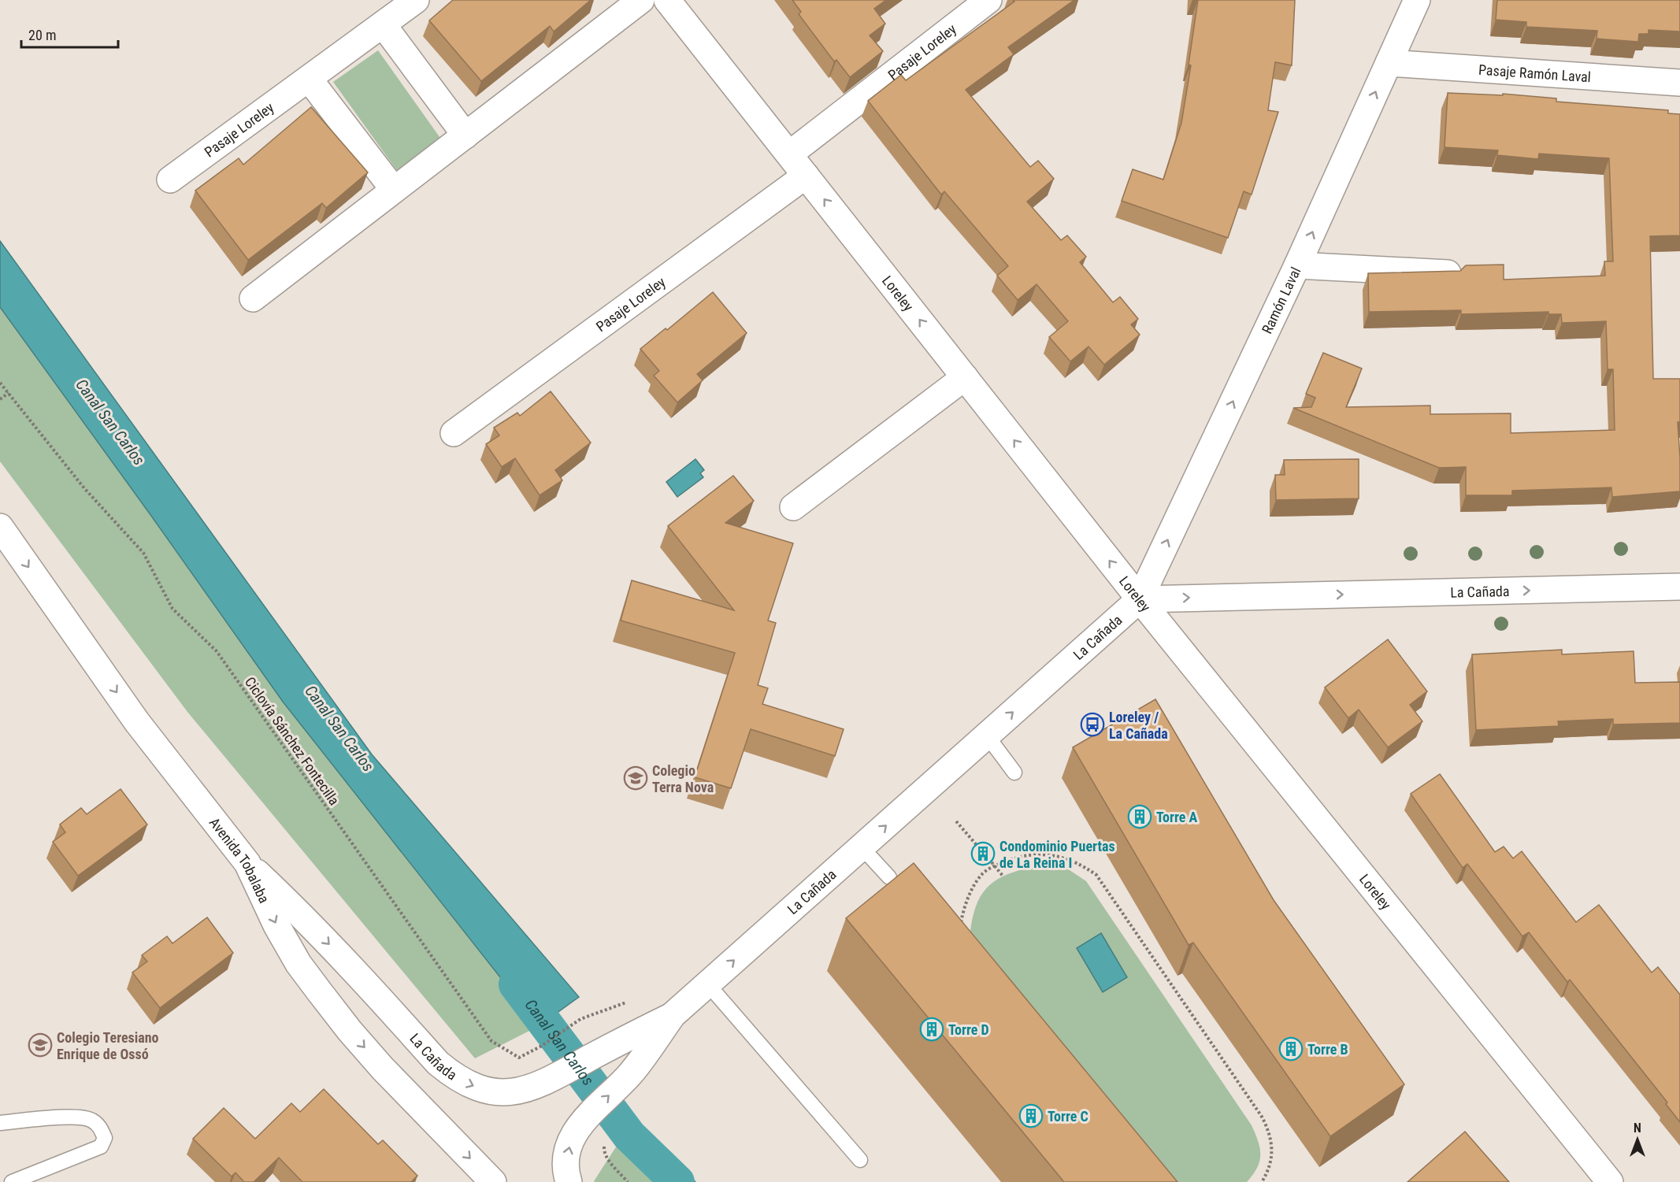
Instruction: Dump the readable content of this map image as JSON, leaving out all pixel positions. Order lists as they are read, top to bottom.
{
  "streets": {
    "street": [
      "Pasaje Loreley",
      "Pasaje Ramón Laval",
      "Loreley",
      "Ramón Laval",
      "La Cañada",
      "Avenida Tobalaba"
    ],
    "path": ["Ciclovía Sánchez Fontecilla"]
  },
  "crossings": [
    ["Pasaje Loreley", "Loreley"],
    ["Pasaje Ramón Laval", "Ramón Laval"],
    ["Loreley", "Ramón Laval"],
    ["Loreley", "La Cañada"],
    ["Ramón Laval", "La Cañada"],
    ["La Cañada", "Avenida Tobalaba"]
  ],
  "one_way": [
    "Loreley",
    "Ramón Laval",
    "La Cañada",
    "Avenida Tobalaba"
  ],
  "water": ["Canal San Carlos"],
  "places": {
    "bus stop": ["Loreley / La Cañada"],
    "school or university": ["Colegio Terra Nova", "Colegio Teresiano Enrique de Ossó"],
    "building": [
      "Torre A",
      "Condominio Puertas de La Reina I",
      "Torre D",
      "Torre B",
      "Torre C"
    ]
  },
  "scale_bar": "20 m",
  "north": "top"
}
